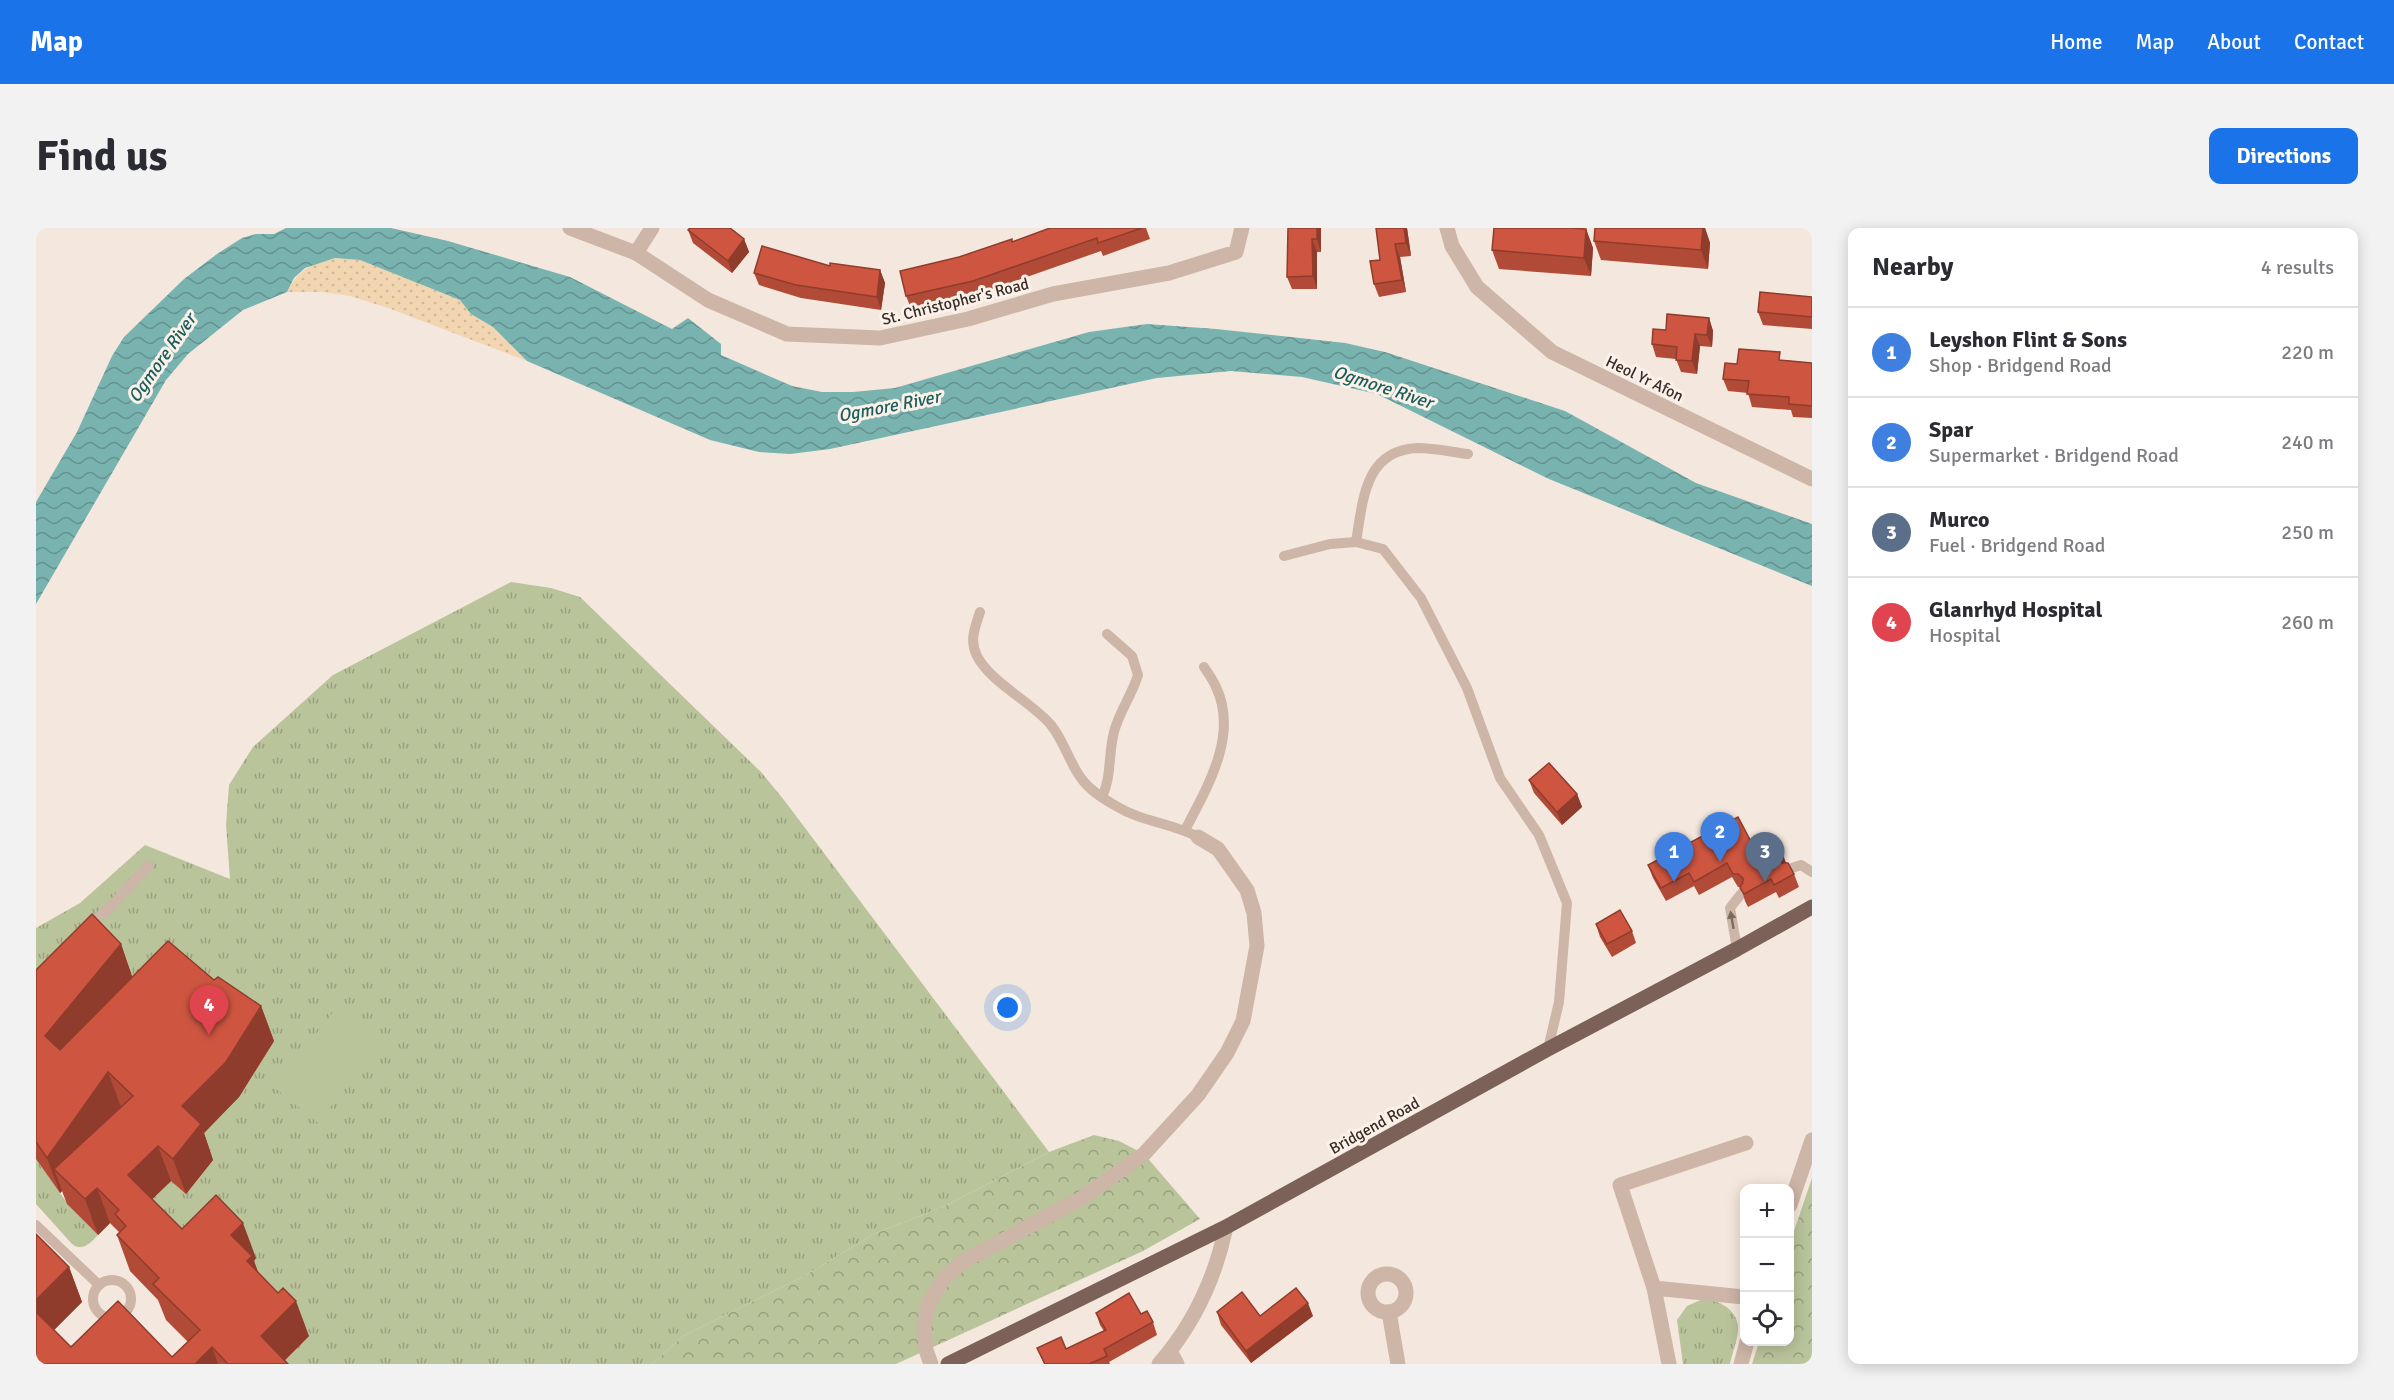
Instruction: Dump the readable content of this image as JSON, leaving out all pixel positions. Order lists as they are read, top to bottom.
{
  "streets": {
    "main road": ["Bridgend Road"],
    "street": ["St. Christopher's Road", "Heol Yr Afon"]
  },
  "water": ["Ogmore River"],
  "page": {
    "header": "Map",
    "nav": [
      "Home",
      "Map",
      "About",
      "Contact"
    ],
    "buttons": "Directions",
    "title": "Find us",
    "heading": ["Nearby", "4 results"],
    "list": [
      {
        "mark": "1",
        "name": "Leyshon Flint & Sons",
        "note": "Shop · Bridgend Road",
        "value": "220 m"
      },
      {
        "mark": "2",
        "name": "Spar",
        "note": "Supermarket · Bridgend Road",
        "value": "240 m"
      },
      {
        "mark": "3",
        "name": "Murco",
        "note": "Fuel · Bridgend Road",
        "value": "250 m"
      },
      {
        "mark": "4",
        "name": "Glanrhyd Hospital",
        "note": "Hospital",
        "value": "260 m"
      }
    ],
    "pins": [
      "2",
      "1",
      "3",
      "4"
    ],
    "map_buttons": ["+", "−"]
  }
}
